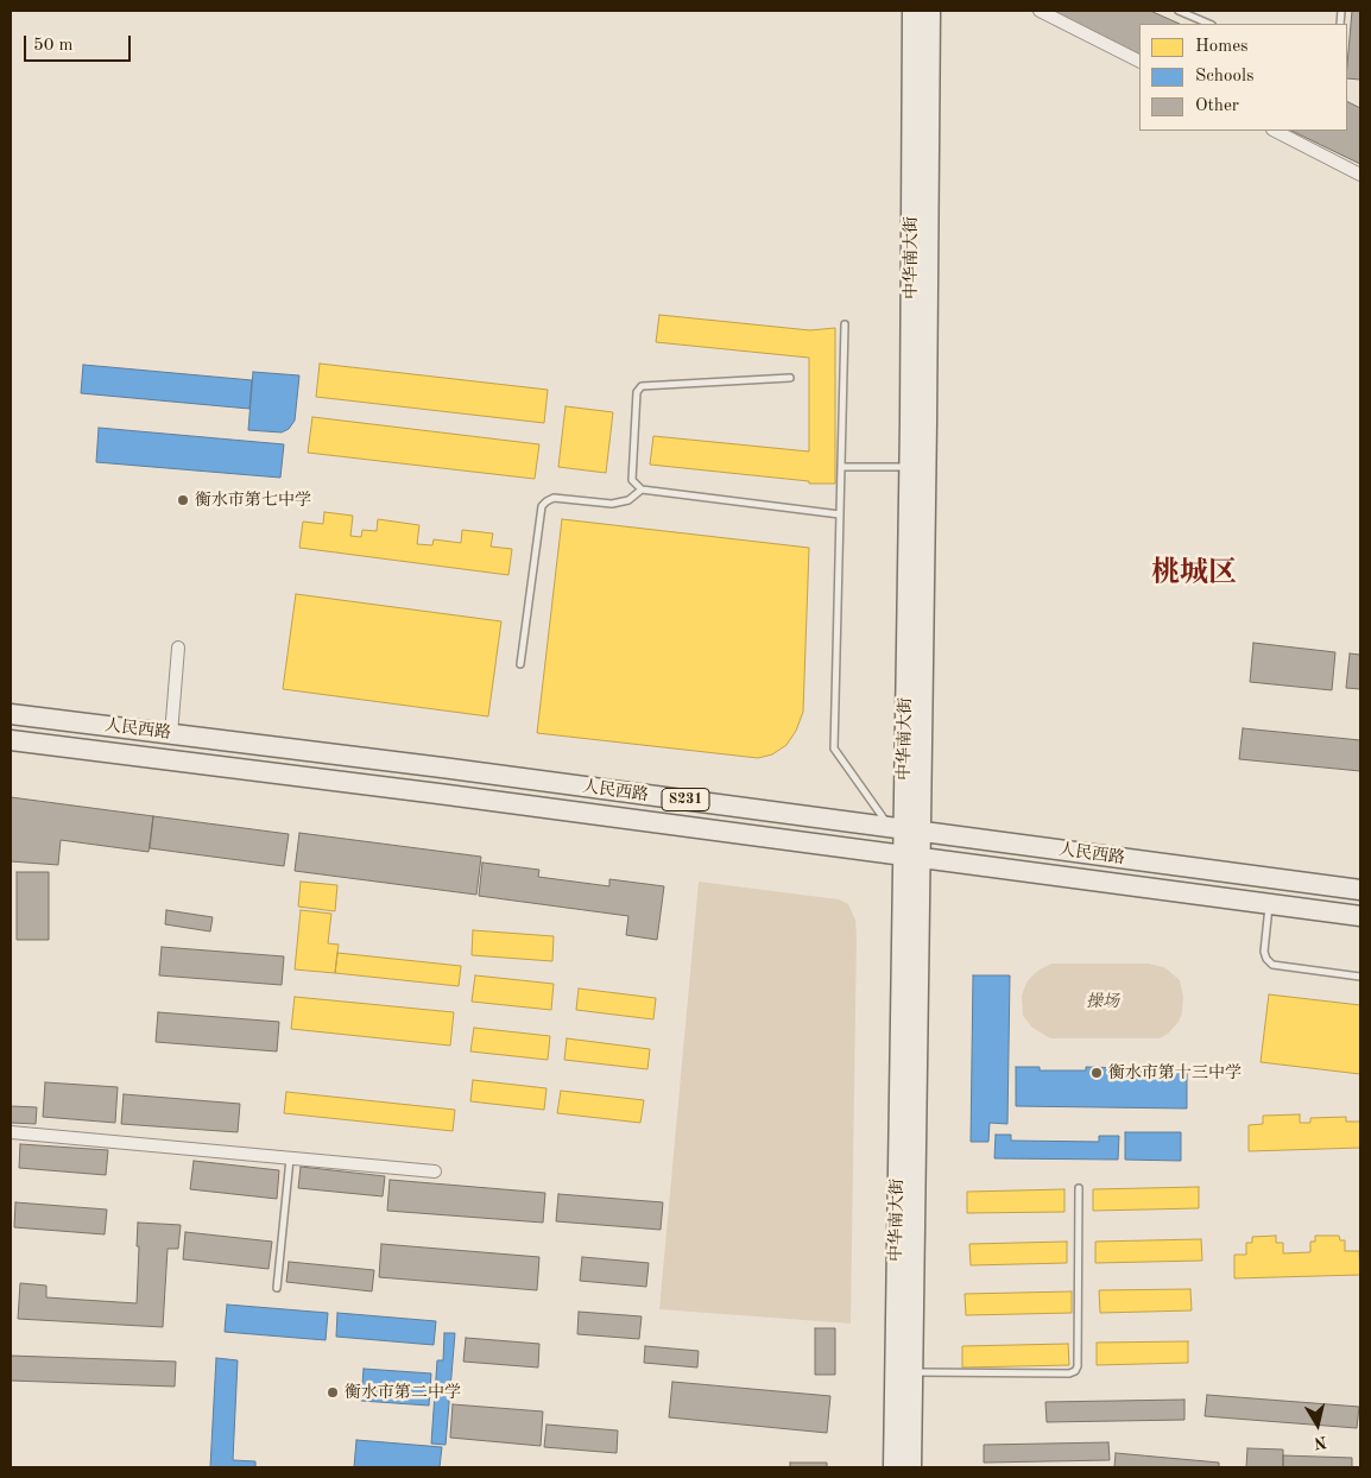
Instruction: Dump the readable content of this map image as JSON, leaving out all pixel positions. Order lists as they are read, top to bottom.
{
  "streets": {
    "main road": ["中华南大街", "人民西路", "S231"]
  },
  "crossings": [
    ["中华南大街", "人民西路"]
  ],
  "districts": ["桃城区"],
  "parks": ["操场"],
  "places": ["衡水市第七中学", "衡水市第十三中学", "衡水市第二中学"],
  "legend": ["Homes", "Schools", "Other"],
  "scale_bar": "50 m",
  "north": "bottom"
}
